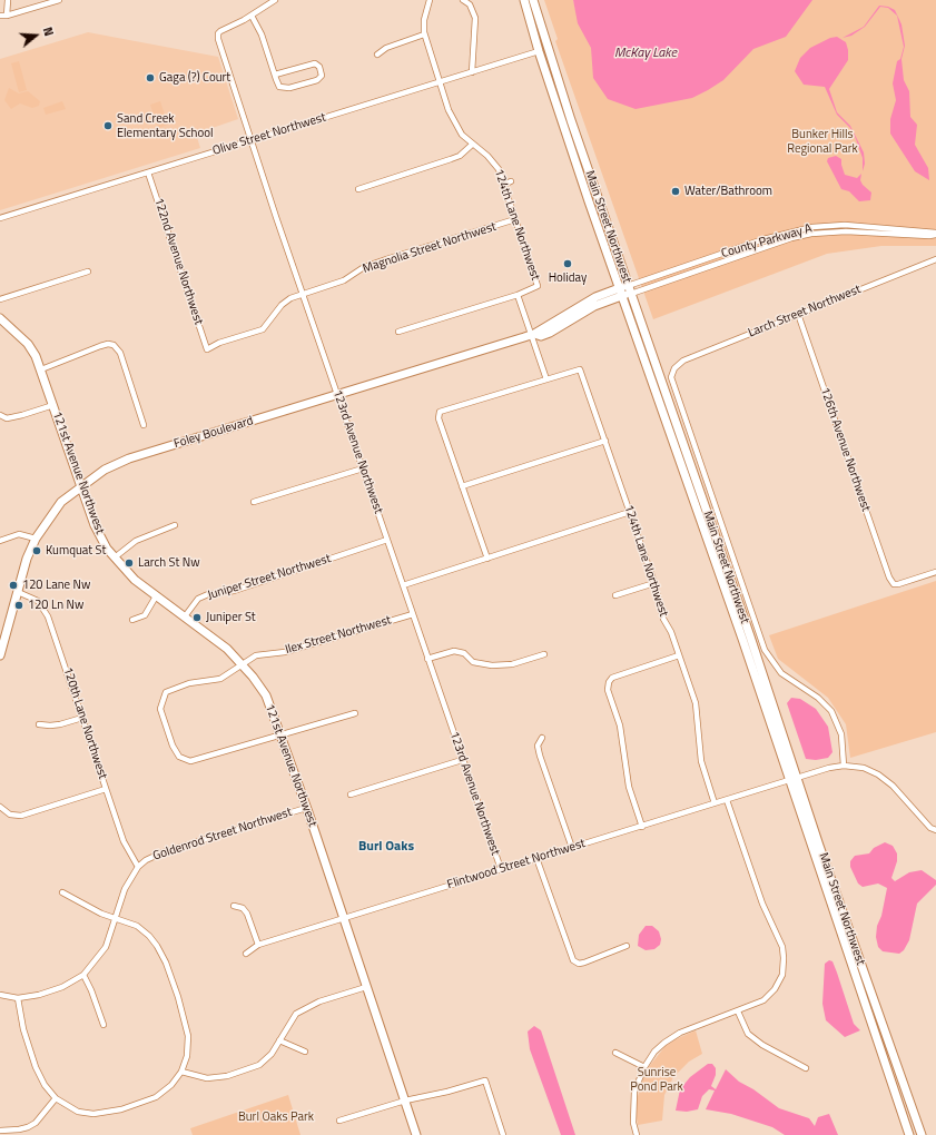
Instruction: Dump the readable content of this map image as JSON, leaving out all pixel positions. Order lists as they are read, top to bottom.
{
  "streets": {
    "main road": ["Main Street Northwest", "Foley Boulevard", "121st Avenue Northwest"],
    "street": [
      "Olive Street Northwest",
      "124th Lane Northwest",
      "County Parkway A",
      "Magnolia Street Northwest",
      "122nd Avenue Northwest",
      "Larch Street Northwest",
      "126th Avenue Northwest",
      "123rd Avenue Northwest",
      "Juniper Street Northwest",
      "Ilex Street Northwest",
      "120th Lane Northwest",
      "Goldenrod Street Northwest",
      "Flintwood Street Northwest"
    ]
  },
  "crossings": [
    ["Olive Street Northwest", "124th Lane Northwest"],
    ["Olive Street Northwest", "Main Street Northwest"],
    ["Olive Street Northwest", "122nd Avenue Northwest"],
    ["Olive Street Northwest", "123rd Avenue Northwest"],
    ["124th Lane Northwest", "Magnolia Street Northwest"],
    ["124th Lane Northwest", "Foley Boulevard"],
    ["124th Lane Northwest", "Flintwood Street Northwest"],
    ["Main Street Northwest", "County Parkway A"],
    ["Main Street Northwest", "Foley Boulevard"],
    ["Main Street Northwest", "Flintwood Street Northwest"],
    ["County Parkway A", "Foley Boulevard"],
    ["Magnolia Street Northwest", "122nd Avenue Northwest"],
    ["Magnolia Street Northwest", "123rd Avenue Northwest"],
    ["Larch Street Northwest", "126th Avenue Northwest"],
    ["Larch Street Northwest", "Flintwood Street Northwest"],
    ["Foley Boulevard", "123rd Avenue Northwest"],
    ["Foley Boulevard", "121st Avenue Northwest"],
    ["Foley Boulevard", "120th Lane Northwest"],
    ["123rd Avenue Northwest", "Juniper Street Northwest"],
    ["123rd Avenue Northwest", "Ilex Street Northwest"],
    ["123rd Avenue Northwest", "Flintwood Street Northwest"],
    ["121st Avenue Northwest", "Juniper Street Northwest"],
    ["121st Avenue Northwest", "Ilex Street Northwest"],
    ["121st Avenue Northwest", "Goldenrod Street Northwest"],
    ["121st Avenue Northwest", "Flintwood Street Northwest"],
    ["120th Lane Northwest", "Goldenrod Street Northwest"]
  ],
  "districts": ["Burl Oaks"],
  "water": ["McKay Lake"],
  "parks": ["Bunker Hills Regional Park", "Sunrise Pond Park", "Burl Oaks Park"],
  "places": [
    "Gaga (?) Court",
    "Sand Creek Elementary School",
    "Water/Bathroom",
    "Holiday",
    "Kumquat St",
    "Larch St Nw",
    "120 Lane Nw",
    "120 Ln Nw",
    "Juniper St"
  ],
  "north": "right"
}
